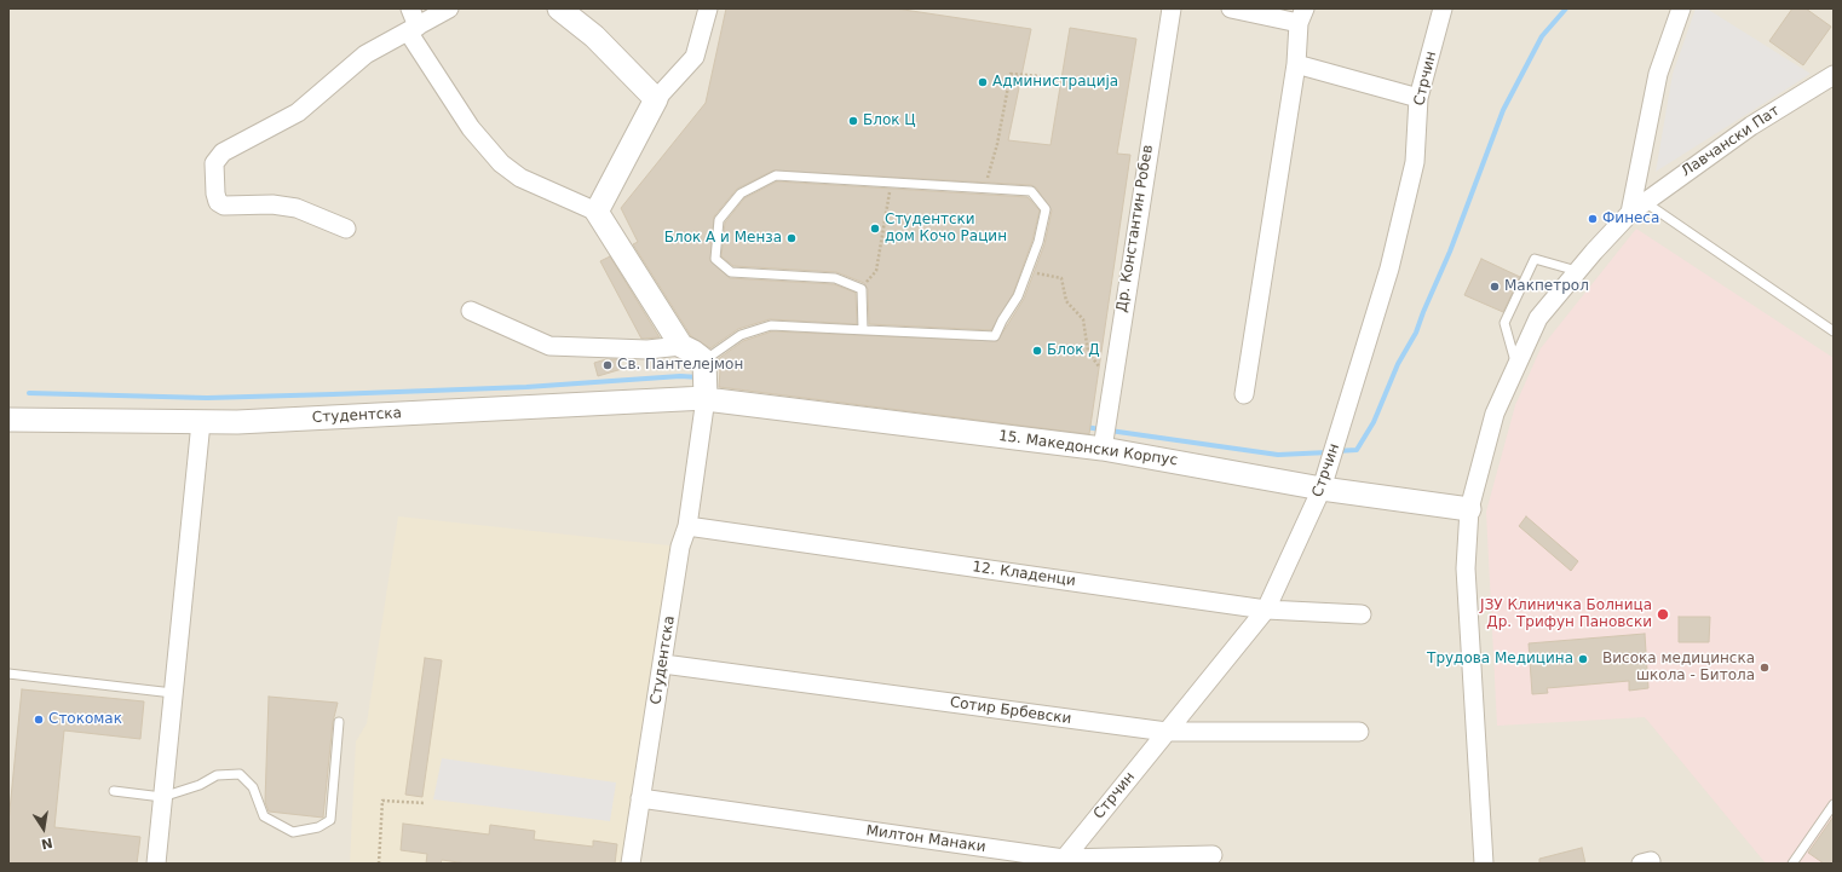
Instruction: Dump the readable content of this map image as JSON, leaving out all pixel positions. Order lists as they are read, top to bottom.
{
  "streets": {
    "street": [
      "Стрчин",
      "Лавчански Пат",
      "Др. Константин Робев",
      "Студентска",
      "15. Македонски Корпус",
      "12. Кладенци",
      "Сотир Брбевски",
      "Милтон Манаки"
    ]
  },
  "crossings": [
    ["Стрчин", "15. Македонски Корпус"],
    ["Стрчин", "12. Кладенци"],
    ["Стрчин", "Сотир Брбевски"],
    ["Стрчин", "Милтон Манаки"],
    ["Лавчански Пат", "15. Македонски Корпус"],
    ["Др. Константин Робев", "15. Македонски Корпус"],
    ["Студентска", "15. Македонски Корпус"],
    ["Студентска", "12. Кладенци"],
    ["Студентска", "Сотир Брбевски"],
    ["Студентска", "Милтон Манаки"]
  ],
  "places": [
    "Администрација",
    "Блок Ц",
    "Финеса",
    "Студентски дом Кочо Рацин",
    "Блок А и Менза",
    "Макпетрол",
    "Блок Д",
    "Св. Пантелејмон",
    "ЈЗУ Клиничка Болница Др. Трифун Пановски",
    "Трудова Медицина",
    "Висока медицинска школа - Битола",
    "Стокомак"
  ],
  "north": "bottom"
}
